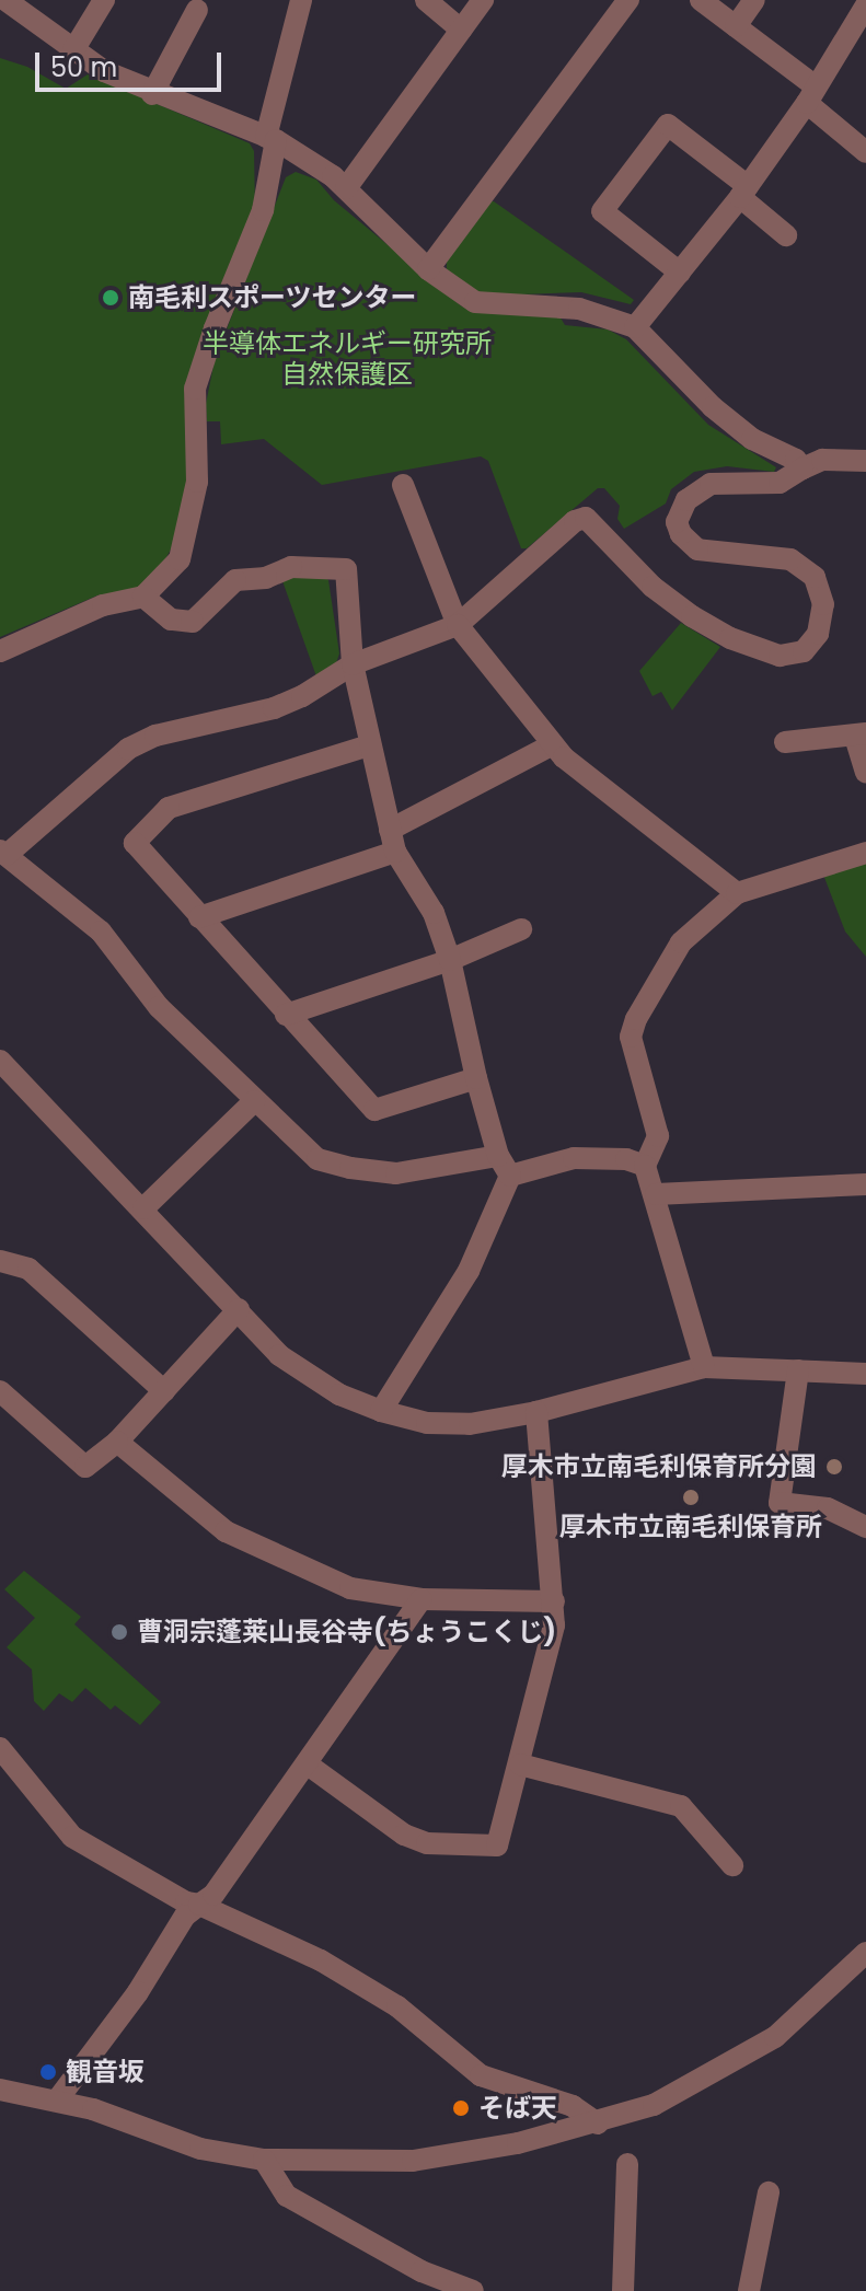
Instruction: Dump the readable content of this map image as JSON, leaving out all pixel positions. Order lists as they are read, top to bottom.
{
  "parks": ["半導体エネルギー研究所 自然保護区"],
  "places": [
    "南毛利スポーツセンター",
    "厚木市立南毛利保育所分園",
    "厚木市立南毛利保育所",
    "曹洞宗蓬莱山長谷寺(ちょうこくじ)",
    "観音坂",
    "そば天"
  ],
  "scale_bar": "50 m"
}
